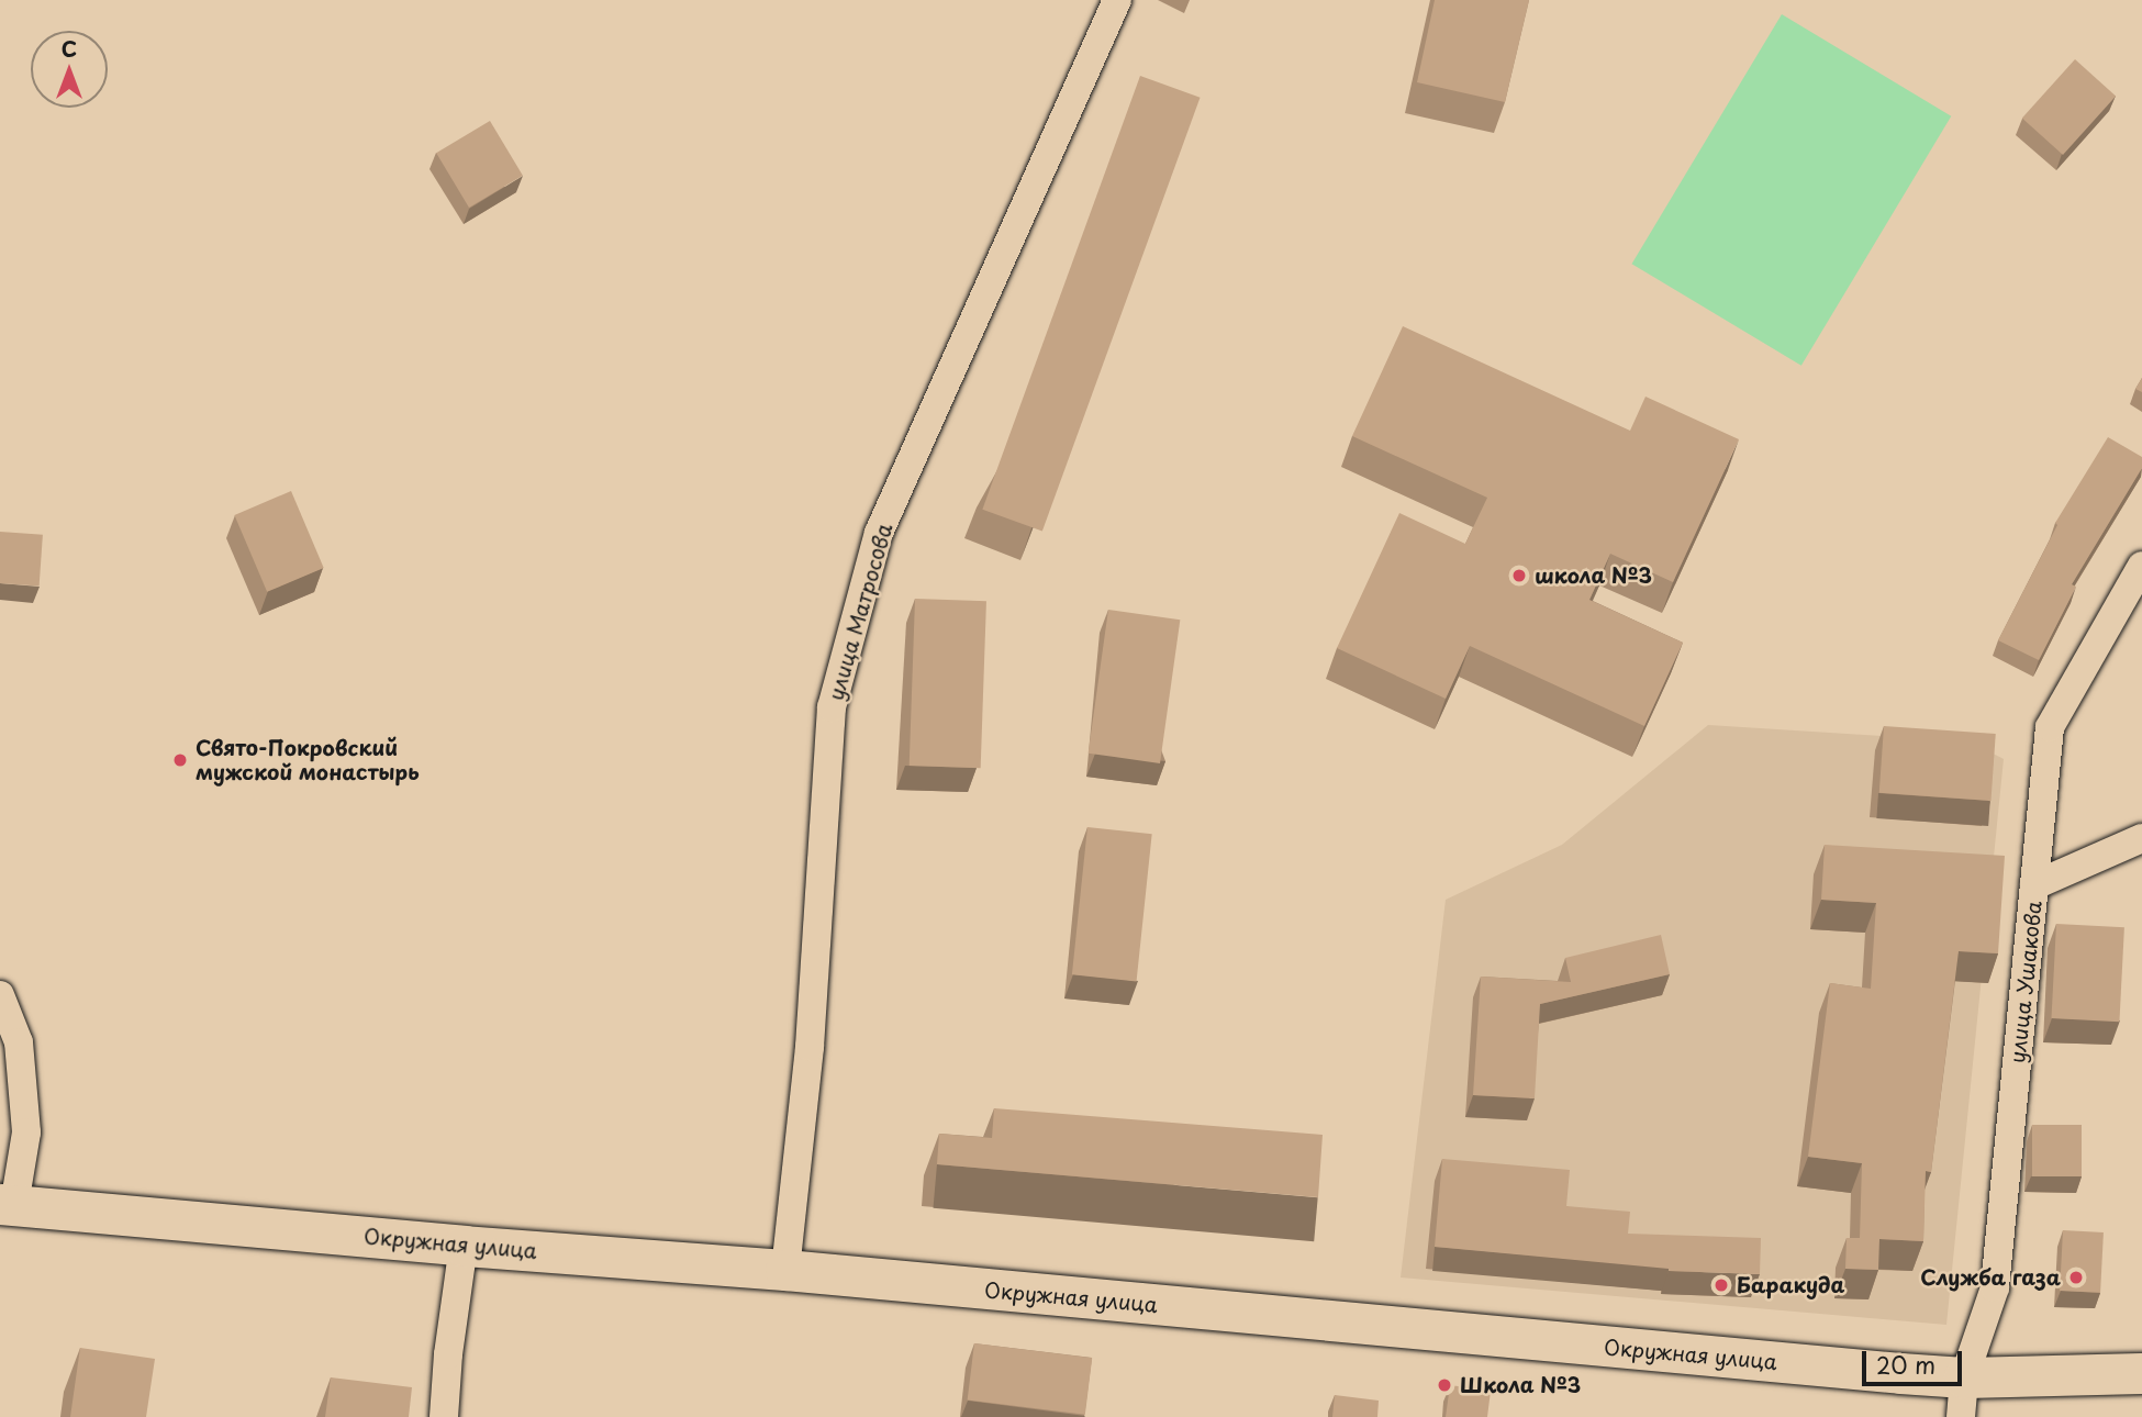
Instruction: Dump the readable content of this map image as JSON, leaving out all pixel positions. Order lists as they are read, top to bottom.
{
  "streets": {
    "main road": ["Окружная улица"],
    "street": ["улица Матросова", "улица Ушакова"]
  },
  "crossings": [
    ["улица Матросова", "Окружная улица"],
    ["улица Ушакова", "Окружная улица"]
  ],
  "places": [
    "школа №3",
    "Свято-Покровский мужской монастырь",
    "Служба газа",
    "Баракуда",
    "Школа №3"
  ],
  "scale_bar": "20 m",
  "north": "top"
}
